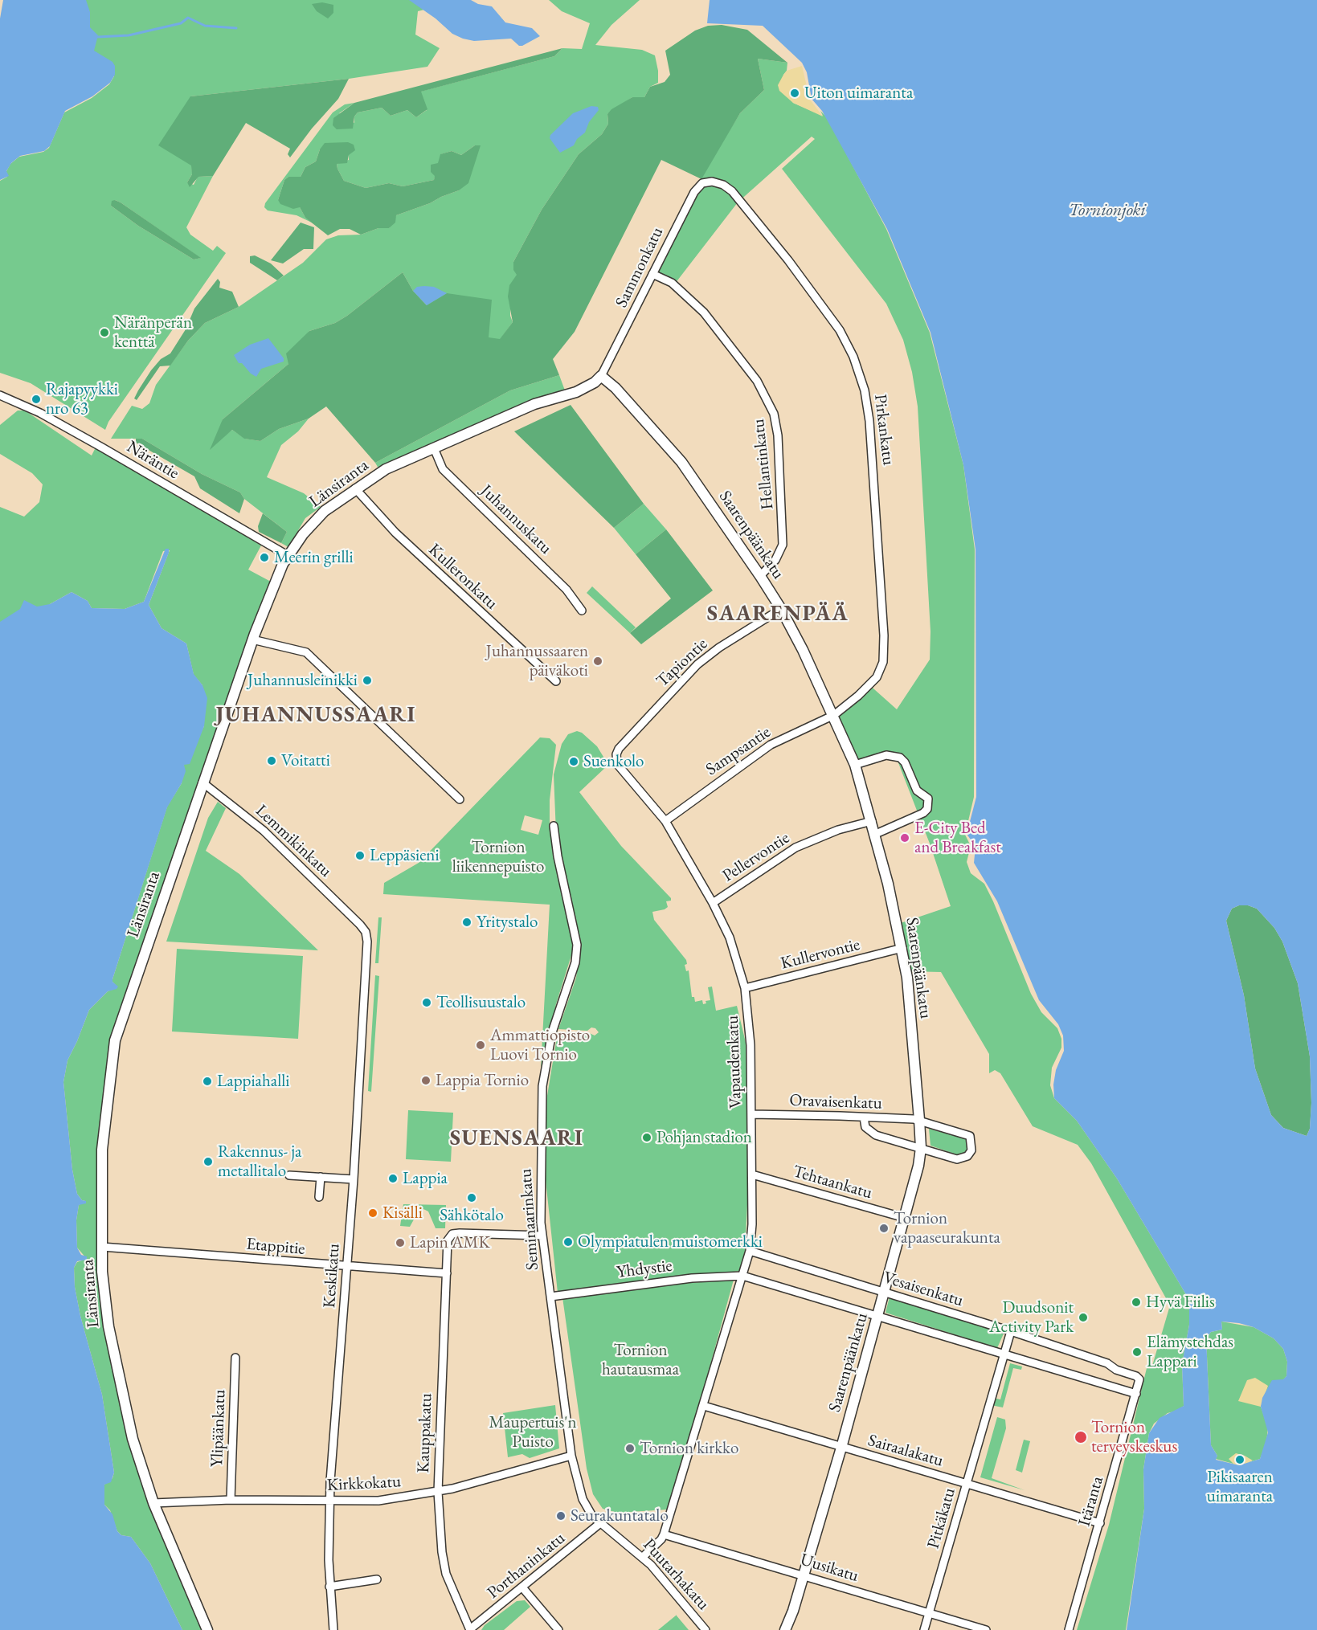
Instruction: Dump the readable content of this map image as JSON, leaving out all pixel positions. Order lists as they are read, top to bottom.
{
  "streets": {
    "street": [
      "Sammonkatu",
      "Pirkankatu",
      "Näräntie",
      "Hellantinkatu",
      "Länsiranta",
      "Juhannuskatu",
      "Saarenpäänkatu",
      "Kulleronkatu",
      "Tapiontie",
      "Sampsantie",
      "Lemmikinkatu",
      "Pellervontie",
      "Kullervontie",
      "Vapaudenkatu",
      "Oravaisenkatu",
      "Tehtaankatu",
      "Seminaarinkatu",
      "Etappitie",
      "Yhdystie",
      "Keskikatu",
      "Vesaisenkatu",
      "Ylipäänkatu",
      "Kauppakatu",
      "Sairaalakatu",
      "Kirkkokatu",
      "Itäranta",
      "Pitkäkatu",
      "Porthaninkatu",
      "Uusikatu",
      "Puutarhakatu"
    ]
  },
  "crossings": [
    ["Sammonkatu", "Pirkankatu"],
    ["Sammonkatu", "Hellantinkatu"],
    ["Sammonkatu", "Länsiranta"],
    ["Sammonkatu", "Saarenpäänkatu"],
    ["Pirkankatu", "Saarenpäänkatu"],
    ["Pirkankatu", "Sampsantie"],
    ["Näräntie", "Länsiranta"],
    ["Hellantinkatu", "Saarenpäänkatu"],
    ["Länsiranta", "Juhannuskatu"],
    ["Länsiranta", "Saarenpäänkatu"],
    ["Länsiranta", "Kulleronkatu"],
    ["Länsiranta", "Lemmikinkatu"],
    ["Länsiranta", "Etappitie"],
    ["Länsiranta", "Kirkkokatu"],
    ["Saarenpäänkatu", "Tapiontie"],
    ["Saarenpäänkatu", "Sampsantie"],
    ["Saarenpäänkatu", "Pellervontie"],
    ["Saarenpäänkatu", "Kullervontie"],
    ["Saarenpäänkatu", "Oravaisenkatu"],
    ["Saarenpäänkatu", "Tehtaankatu"],
    ["Saarenpäänkatu", "Vesaisenkatu"],
    ["Saarenpäänkatu", "Sairaalakatu"],
    ["Saarenpäänkatu", "Uusikatu"],
    ["Tapiontie", "Vapaudenkatu"],
    ["Sampsantie", "Vapaudenkatu"],
    ["Lemmikinkatu", "Keskikatu"],
    ["Pellervontie", "Vapaudenkatu"],
    ["Kullervontie", "Vapaudenkatu"],
    ["Vapaudenkatu", "Oravaisenkatu"],
    ["Vapaudenkatu", "Tehtaankatu"],
    ["Vapaudenkatu", "Yhdystie"],
    ["Vapaudenkatu", "Vesaisenkatu"],
    ["Vapaudenkatu", "Sairaalakatu"],
    ["Vapaudenkatu", "Uusikatu"],
    ["Vapaudenkatu", "Puutarhakatu"],
    ["Seminaarinkatu", "Yhdystie"],
    ["Seminaarinkatu", "Kauppakatu"],
    ["Seminaarinkatu", "Kirkkokatu"],
    ["Seminaarinkatu", "Porthaninkatu"],
    ["Seminaarinkatu", "Puutarhakatu"],
    ["Etappitie", "Keskikatu"],
    ["Etappitie", "Kauppakatu"],
    ["Keskikatu", "Kirkkokatu"],
    ["Vesaisenkatu", "Itäranta"],
    ["Vesaisenkatu", "Pitkäkatu"],
    ["Ylipäänkatu", "Kirkkokatu"],
    ["Kauppakatu", "Kirkkokatu"],
    ["Kauppakatu", "Porthaninkatu"],
    ["Sairaalakatu", "Itäranta"],
    ["Sairaalakatu", "Pitkäkatu"],
    ["Pitkäkatu", "Uusikatu"],
    ["Porthaninkatu", "Puutarhakatu"]
  ],
  "districts": ["SAARENPÄÄ", "JUHANNUSSAARI", "SUENSAARI"],
  "water": ["Tornionjoki"],
  "parks": ["Tornion liikennepuisto", "Tornion hautausmaa", "Maupertuis'n Puisto"],
  "places": [
    "Uiton uimaranta",
    "Näränperän kenttä",
    "Rajapyykki nro 63",
    "Meerin grilli",
    "Juhannussaaren päiväkoti",
    "Juhannusleinikki",
    "Voitatti",
    "Suenkolo",
    "E-City Bed and Breakfast",
    "Leppäsieni",
    "Yritystalo",
    "Teollisuustalo",
    "Ammattiopisto Luovi Tornio",
    "Lappia Tornio",
    "Lappiahalli",
    "Pohjan stadion",
    "Rakennus- ja metallitalo",
    "Lappia",
    "Sähkötalo",
    "Kisälli",
    "Tornion vapaaseurakunta",
    "Olympiatulen muistomerkki",
    "Lapin AMK",
    "Hyvä Fiilis",
    "Duudsonit Activity Park",
    "Elämystehdas Lappari",
    "Tornion terveyskeskus",
    "Tornion kirkko",
    "Pikisaaren uimaranta",
    "Seurakuntatalo"
  ]
}
